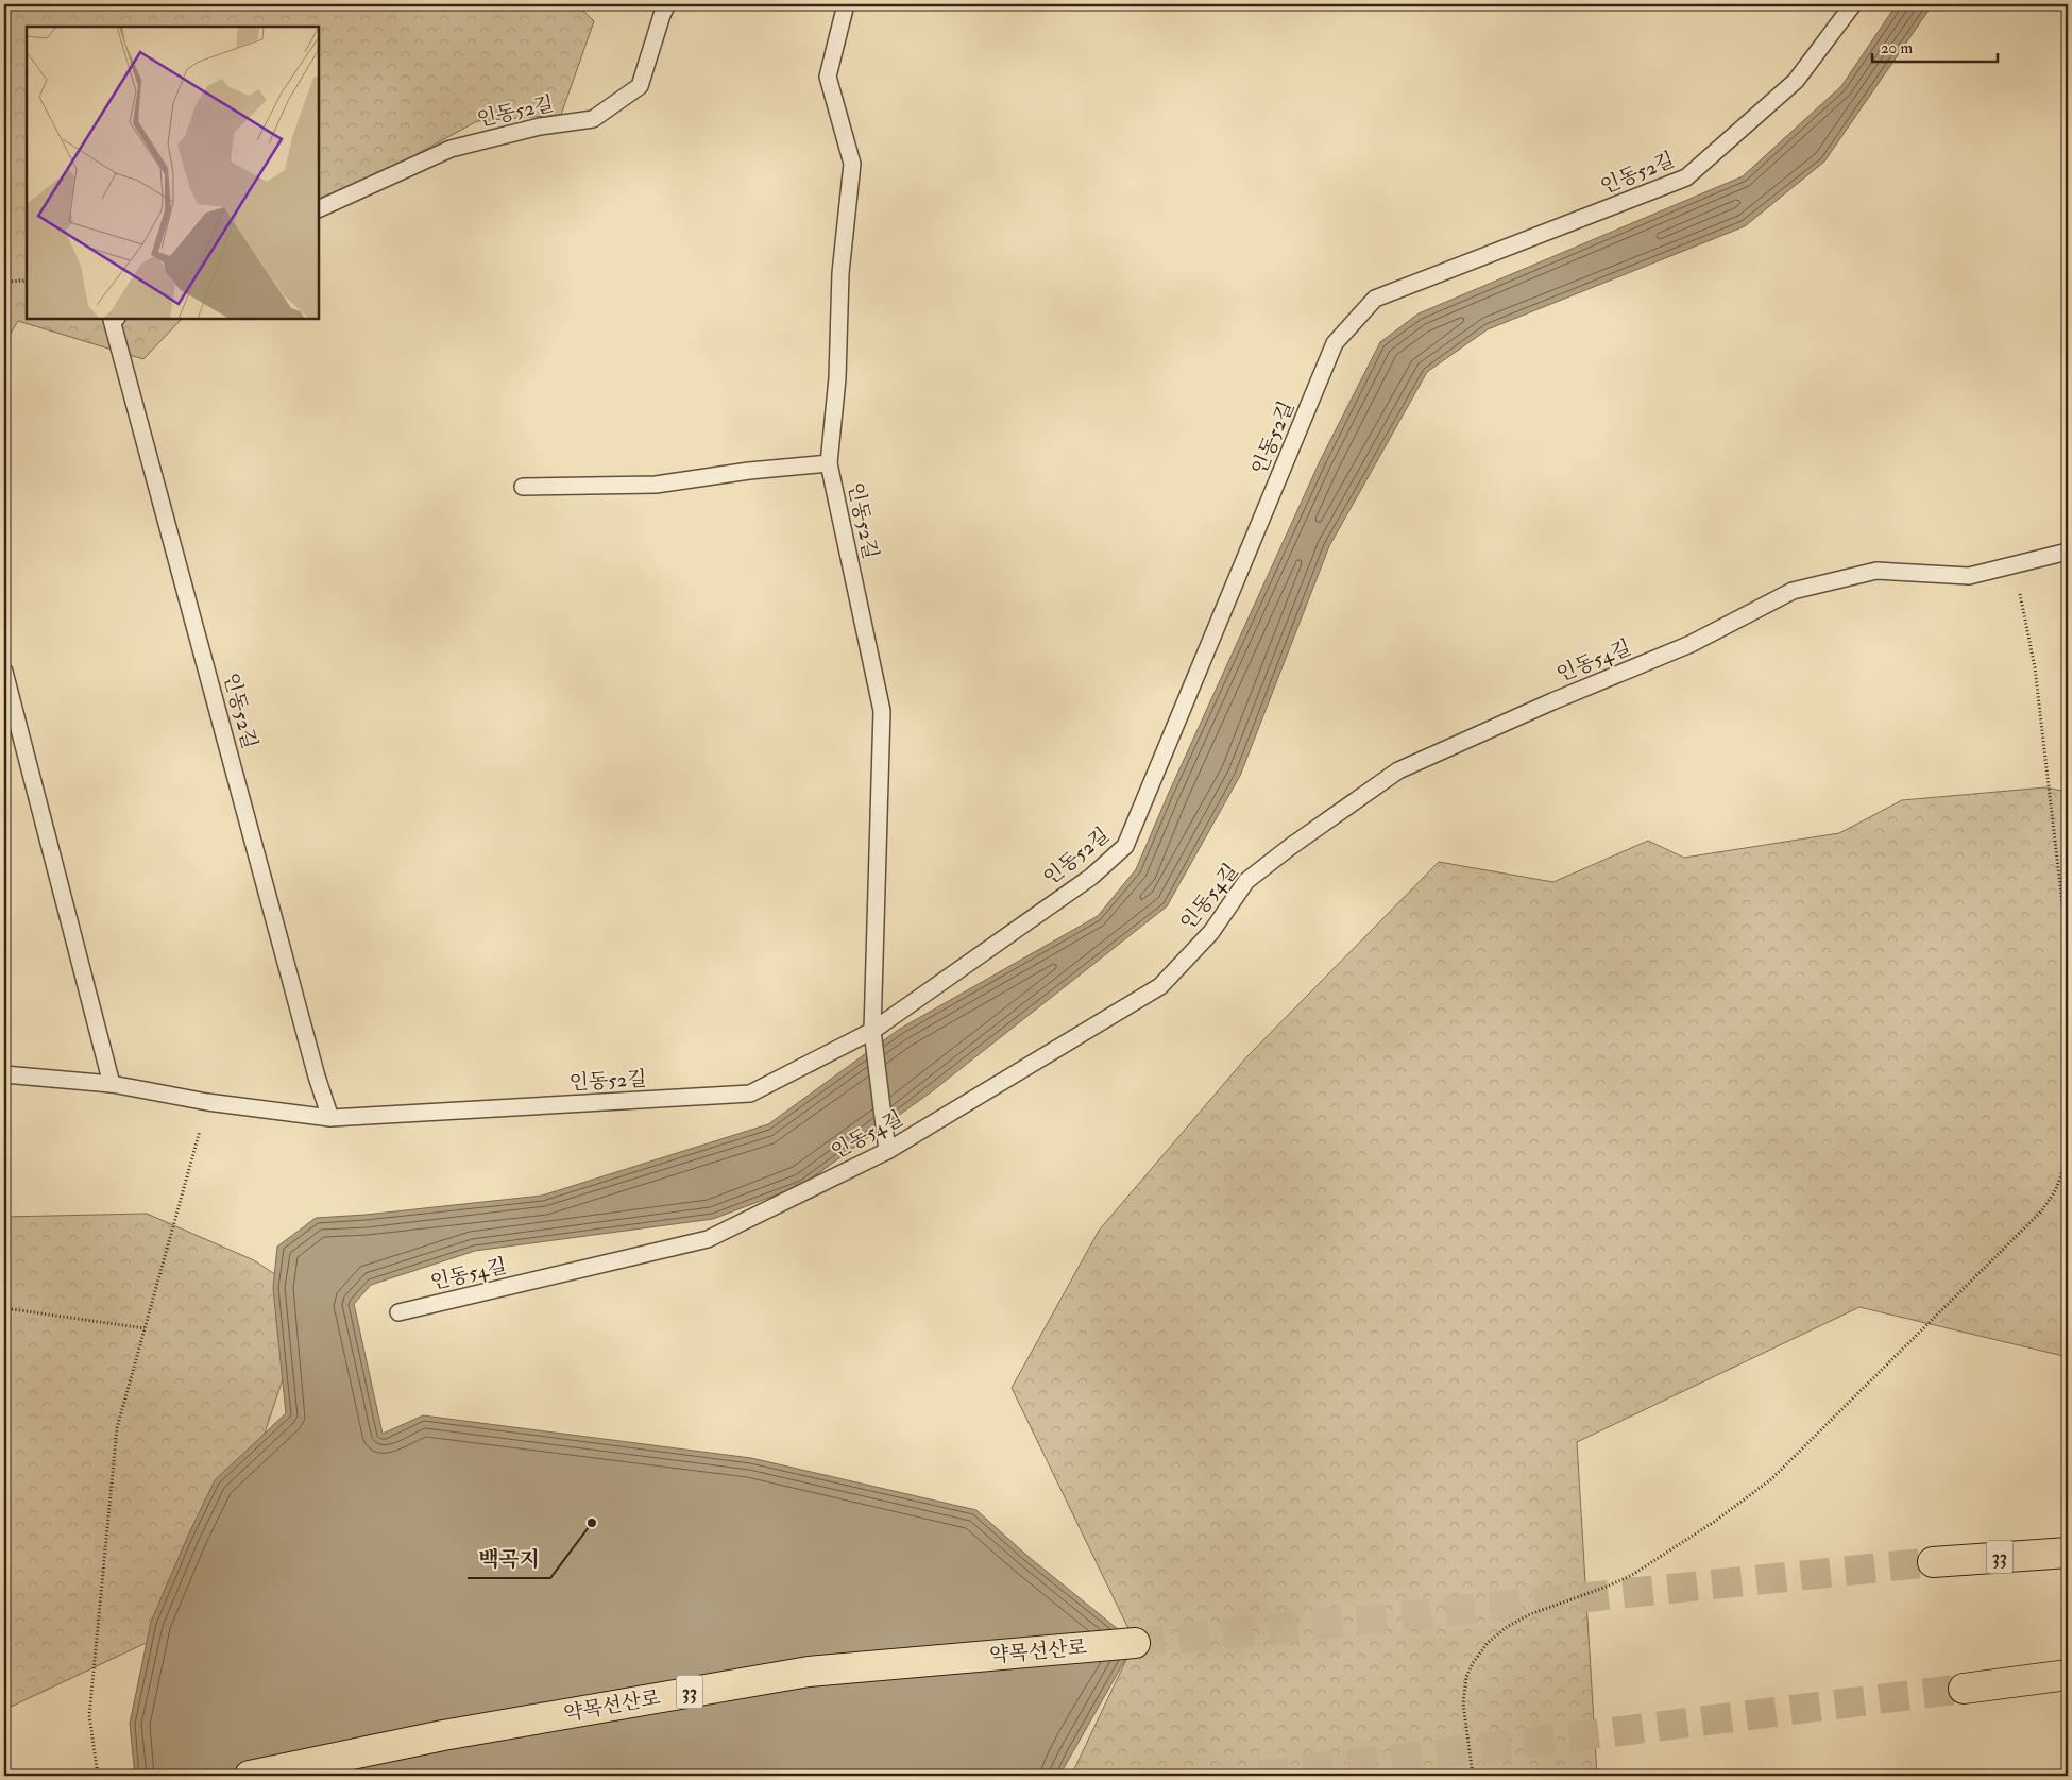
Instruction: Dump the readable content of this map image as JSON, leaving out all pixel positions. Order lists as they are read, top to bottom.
{
  "streets": {
    "highway": ["33", "약목선산로"],
    "lane": ["인동52길", "인동54길"]
  },
  "crossings": [
    ["인동52길", "인동54길"]
  ],
  "places": ["백곡지"],
  "scale_bar": "20 m"
}
